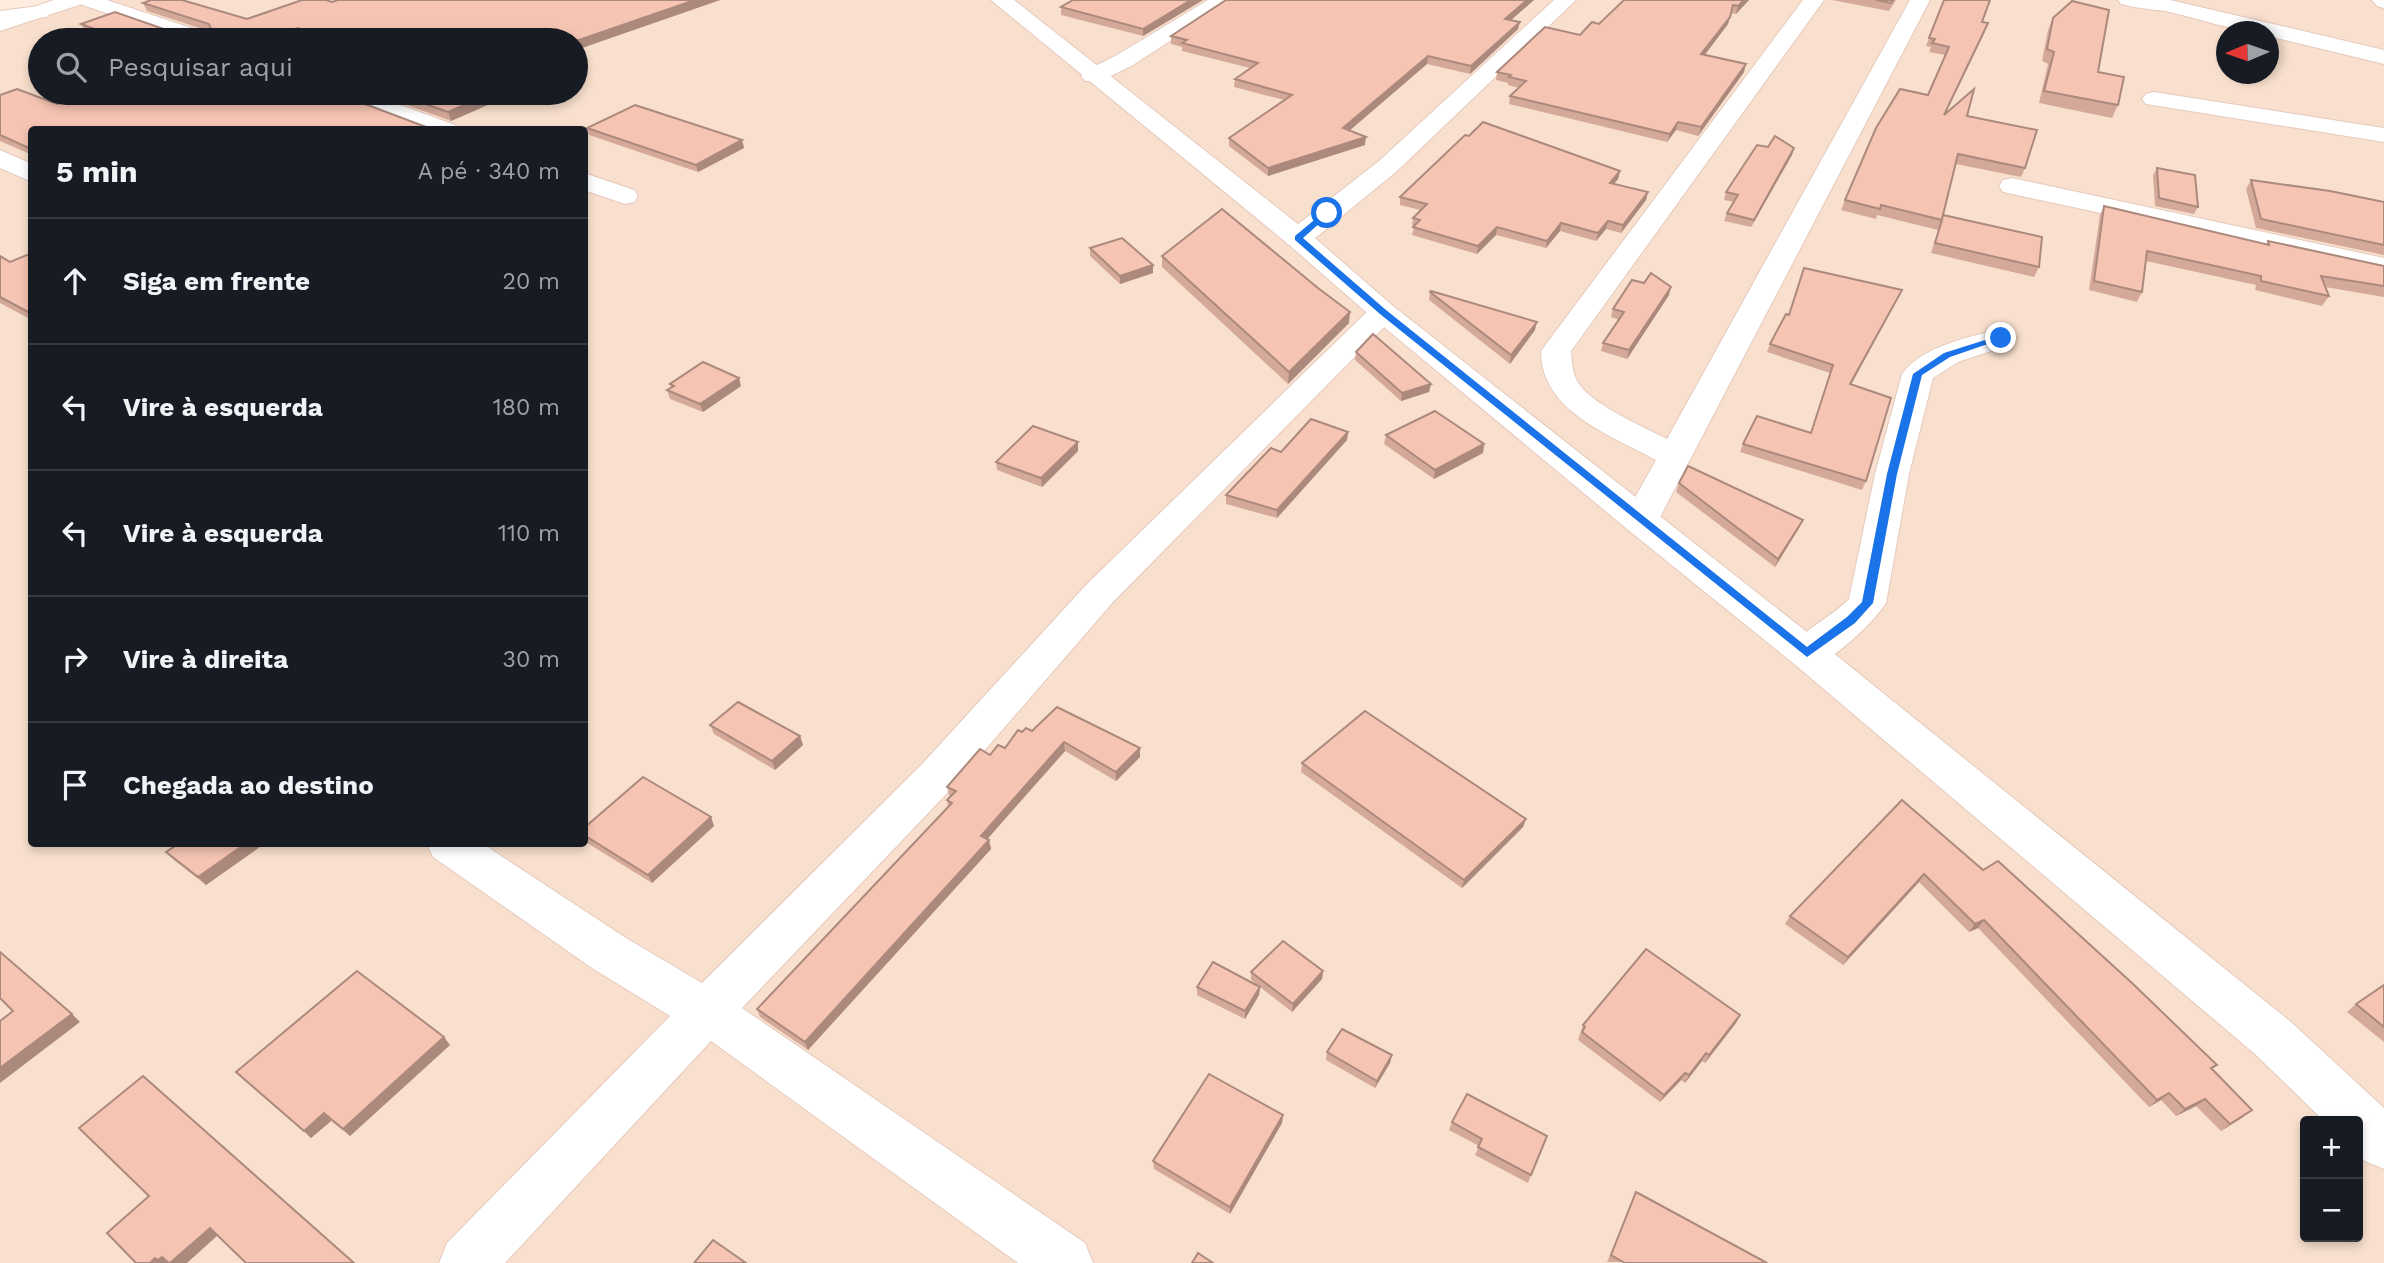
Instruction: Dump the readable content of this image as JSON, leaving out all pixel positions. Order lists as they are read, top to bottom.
{
  "north": "left",
  "page": {
    "search": "Pesquisar aqui",
    "heading": ["5 min", "A pé · 340 m"],
    "list": [
      ["Siga em frente", "20 m"],
      ["Vire à esquerda", "180 m"],
      ["Vire à esquerda", "110 m"],
      ["Vire à direita", "30 m"],
      "Chegada ao destino"
    ],
    "map_buttons": ["+", "−"]
  }
}
